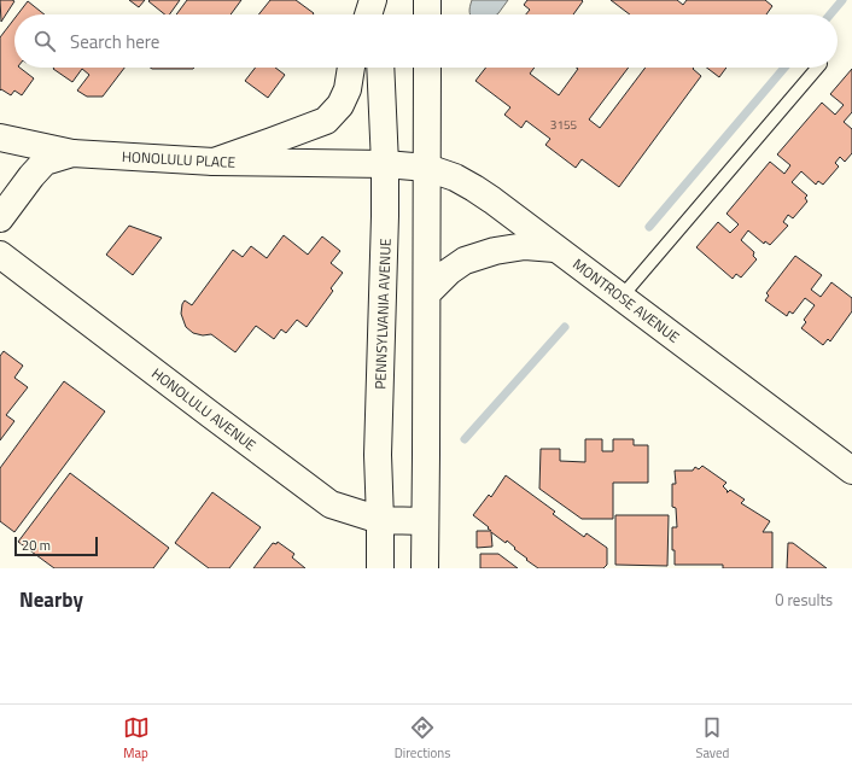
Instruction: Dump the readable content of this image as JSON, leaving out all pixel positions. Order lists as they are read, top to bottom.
{
  "streets": {
    "main road": [
      "HONOLULU PLACE",
      "MONTROSE AVENUE",
      "PENNSYLVANIA AVENUE",
      "HONOLULU AVENUE"
    ]
  },
  "crossings": [
    ["HONOLULU PLACE", "MONTROSE AVENUE"],
    ["HONOLULU PLACE", "PENNSYLVANIA AVENUE"],
    ["MONTROSE AVENUE", "PENNSYLVANIA AVENUE"],
    ["PENNSYLVANIA AVENUE", "HONOLULU AVENUE"]
  ],
  "house_numbers": ["3155"],
  "scale_bar": "20 m",
  "page": {
    "search": "Search here",
    "scale": "20 m",
    "heading": ["Nearby", "0 results"],
    "nav": ["Map", "Directions", "Saved"]
  }
}
